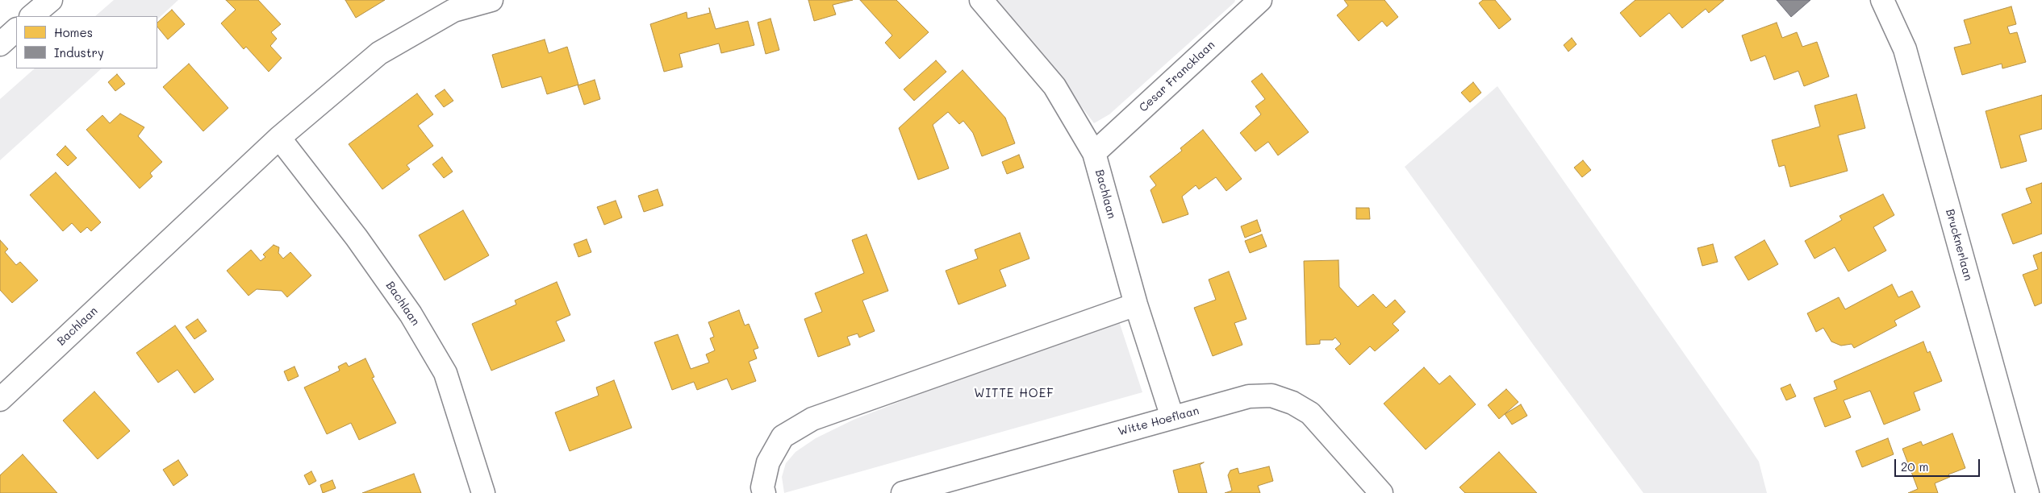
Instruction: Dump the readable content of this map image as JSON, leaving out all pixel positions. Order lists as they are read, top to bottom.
{
  "streets": {
    "street": [
      "Cesar Francklaan",
      "Bachlaan",
      "Brucknerlaan",
      "Witte Hoeflaan"
    ]
  },
  "crossings": [
    ["Cesar Francklaan", "Bachlaan"],
    ["Bachlaan", "Witte Hoeflaan"]
  ],
  "districts": ["WITTE HOEF"],
  "legend": ["Homes", "Industry"],
  "scale_bar": "20 m"
}
